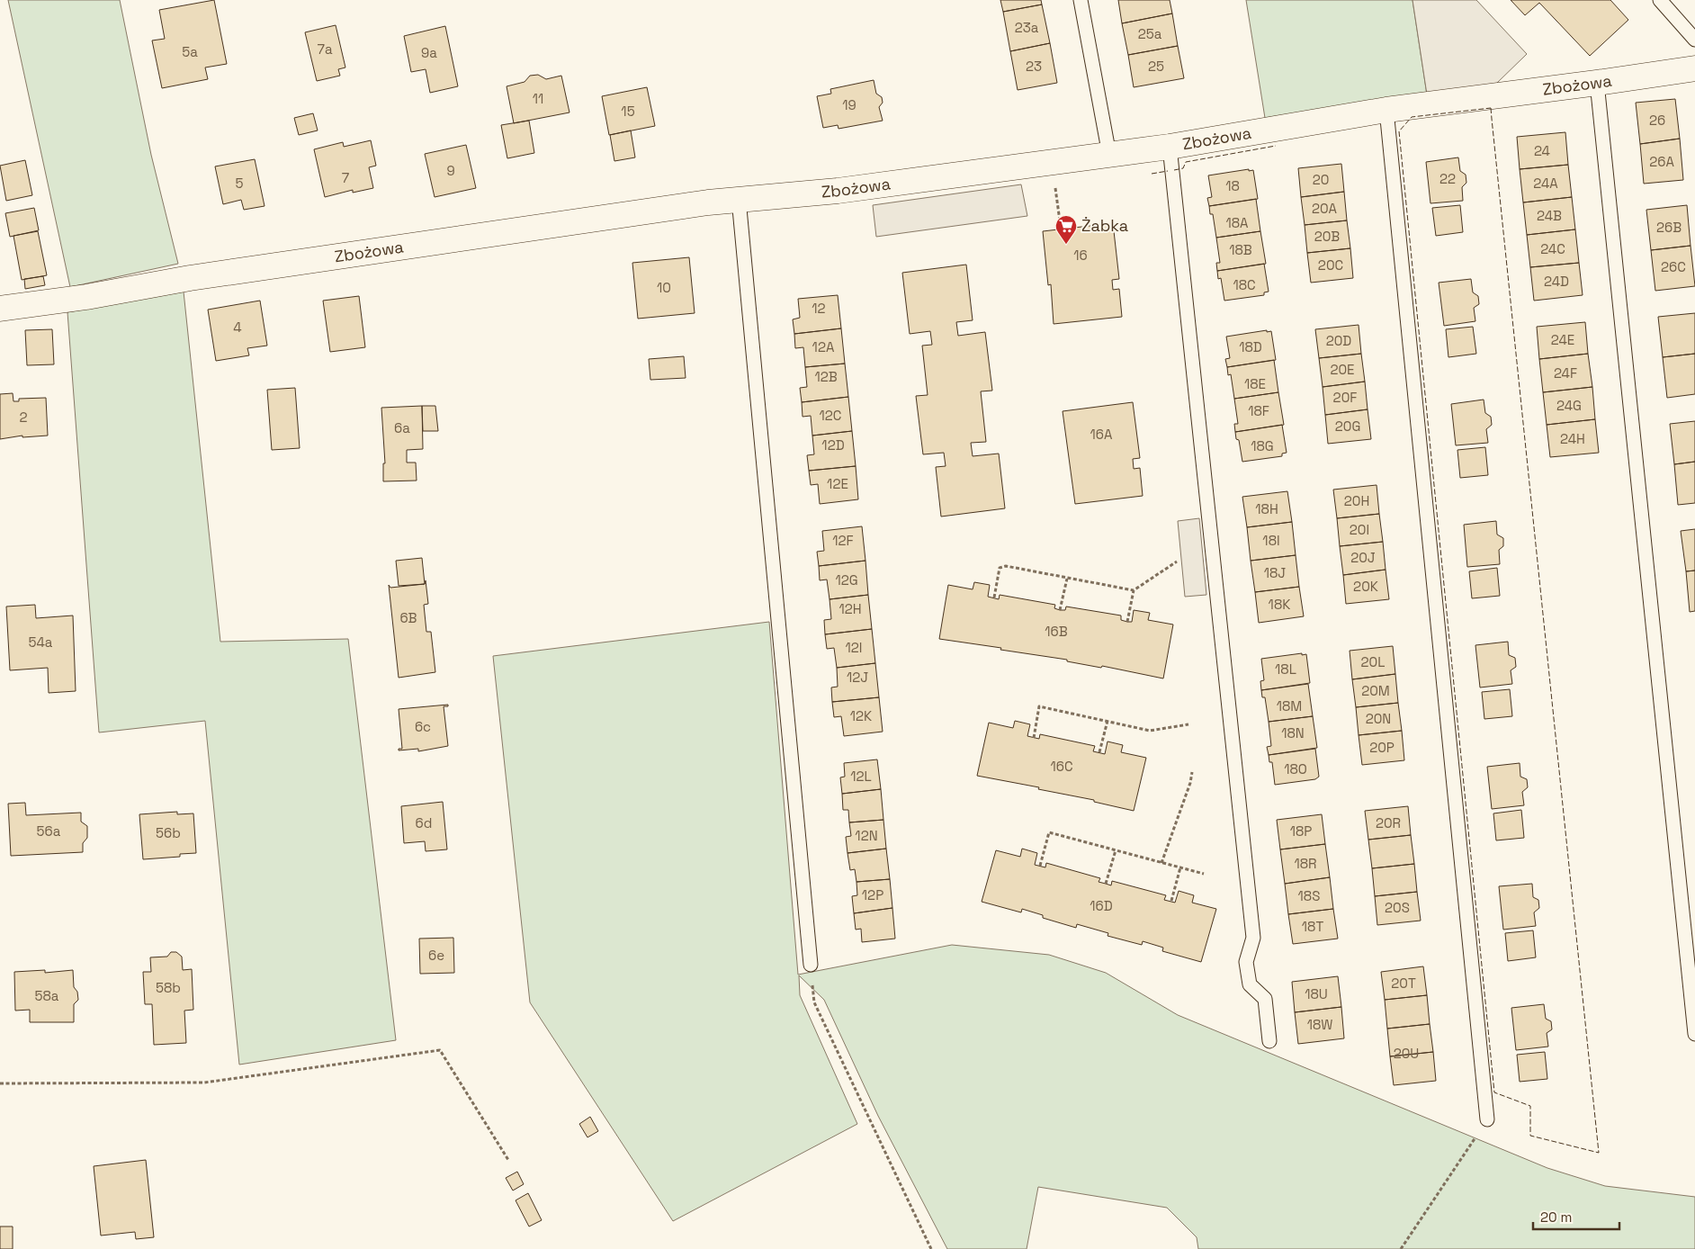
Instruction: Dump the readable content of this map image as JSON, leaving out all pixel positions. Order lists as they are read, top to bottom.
{
  "streets": {
    "street": ["Zbożowa"]
  },
  "places": {
    "supermarket": ["Żabka"]
  },
  "house_numbers": [
    "23a",
    "25a",
    "7a",
    "5a",
    "9a",
    "23",
    "25",
    "11",
    "19",
    "15",
    "26",
    "24",
    "26A",
    "9",
    "7",
    "22",
    "20",
    "5",
    "24A",
    "18",
    "20A",
    "24B",
    "18A",
    "26B",
    "20B",
    "24C",
    "18B",
    "16",
    "20C",
    "26C",
    "24D",
    "18C",
    "10",
    "12",
    "4",
    "24E",
    "20D",
    "12A",
    "18D",
    "20E",
    "24F",
    "12B",
    "18E",
    "20F",
    "24G",
    "18F",
    "12C",
    "2",
    "20G",
    "6a",
    "16A",
    "24H",
    "12D",
    "18G",
    "12E",
    "20H",
    "18H",
    "20I",
    "12F",
    "18I",
    "20J",
    "18J",
    "12G",
    "20K",
    "18K",
    "12H",
    "6B",
    "16B",
    "54a",
    "12I",
    "20L",
    "18L",
    "12J",
    "20M",
    "18M",
    "12K",
    "20N",
    "6c",
    "18N",
    "20P",
    "16C",
    "18O",
    "12L",
    "6d",
    "20R",
    "56a",
    "18P",
    "56b",
    "12N",
    "18R",
    "12P",
    "18S",
    "16D",
    "20S",
    "18T",
    "6e",
    "20T",
    "58b",
    "18U",
    "58a",
    "18W",
    "20U"
  ],
  "scale_bar": "20 m"
}
